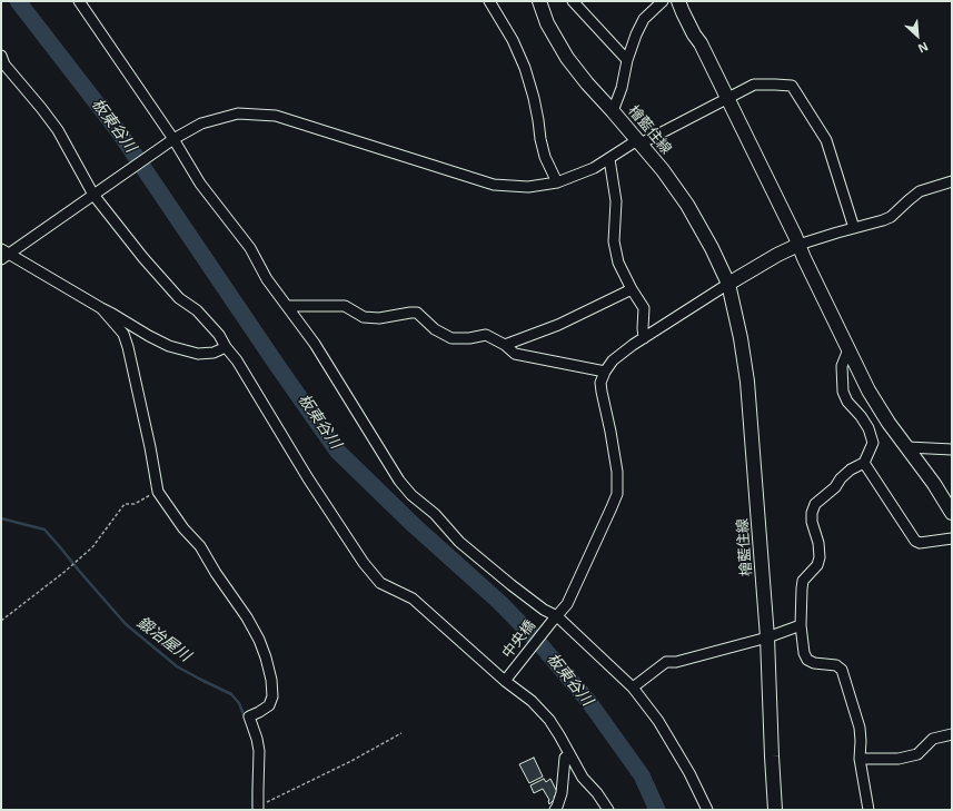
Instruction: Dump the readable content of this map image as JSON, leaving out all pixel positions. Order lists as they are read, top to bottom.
{
  "streets": {
    "main road": ["檜藍住線"],
    "street": ["中央橋"]
  },
  "water": ["板東谷川", "鍛冶屋川"],
  "north": "bottom right"
}
